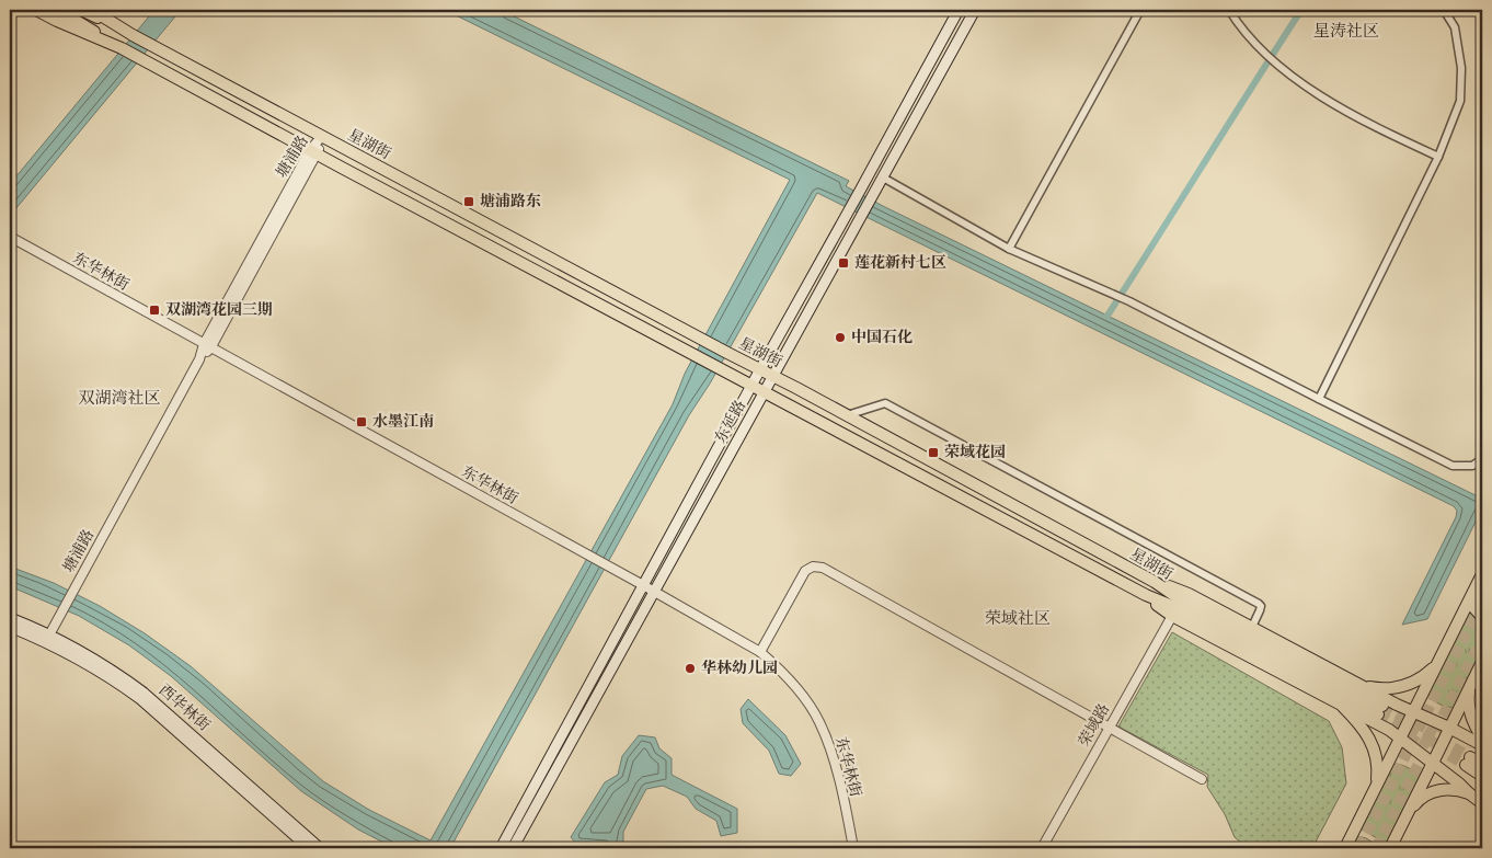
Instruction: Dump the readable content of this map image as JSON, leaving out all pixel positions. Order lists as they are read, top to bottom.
{
  "streets": {
    "main road": ["星湖街", "东延路", "西华林街"],
    "street": ["塘浦路", "东华林街", "荣域路"]
  },
  "crossings": [
    ["星湖街", "塘浦路"],
    ["星湖街", "东延路"],
    ["塘浦路", "东华林街"],
    ["塘浦路", "西华林街"],
    ["东华林街", "东延路"]
  ],
  "districts": ["星涛社区", "双湖湾社区", "荣域社区"],
  "places": {
    "transit": [
      "塘浦路东",
      "莲花新村七区",
      "双湖湾花园三期",
      "水墨江南",
      "荣域花园"
    ],
    "other": ["中国石化", "华林幼儿园"]
  }
}
